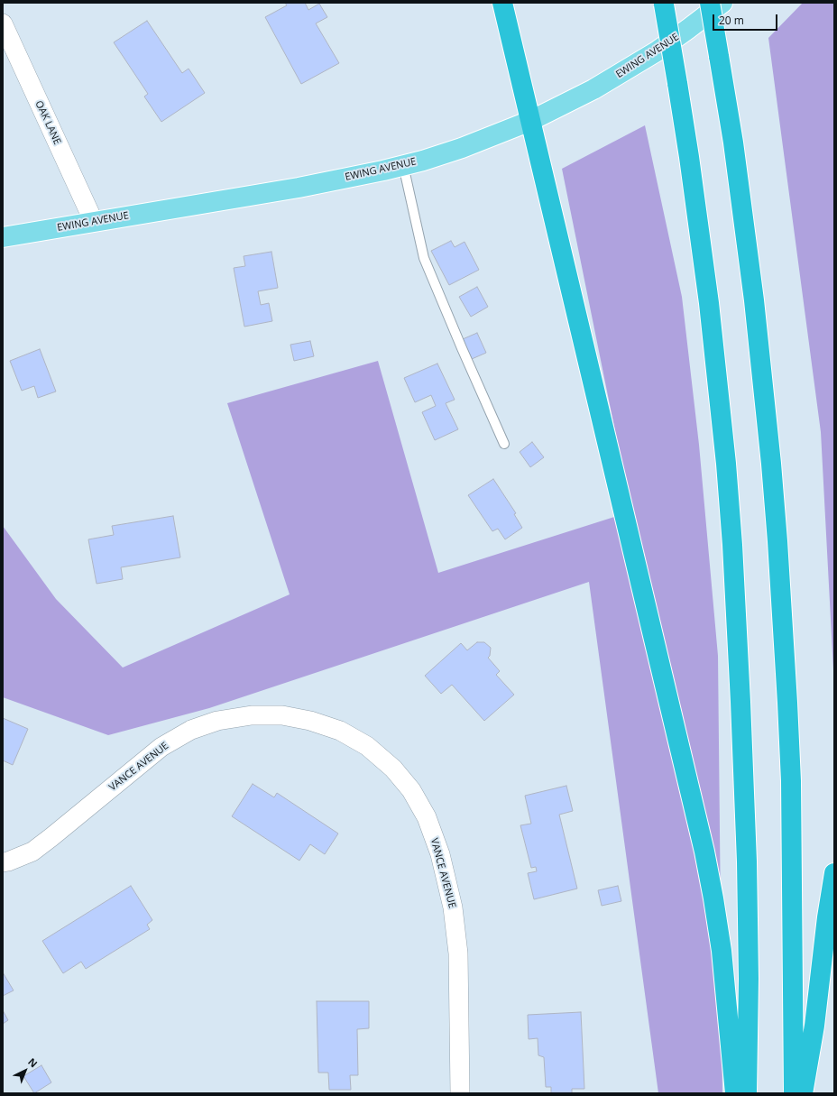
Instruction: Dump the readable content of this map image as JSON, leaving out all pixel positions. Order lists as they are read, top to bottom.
{
  "streets": {
    "main road": ["EWING AVENUE"],
    "street": ["OAK LANE", "VANCE AVENUE"]
  },
  "crossings": [
    ["EWING AVENUE", "OAK LANE"]
  ],
  "scale_bar": "20 m",
  "north": "top right"
}
